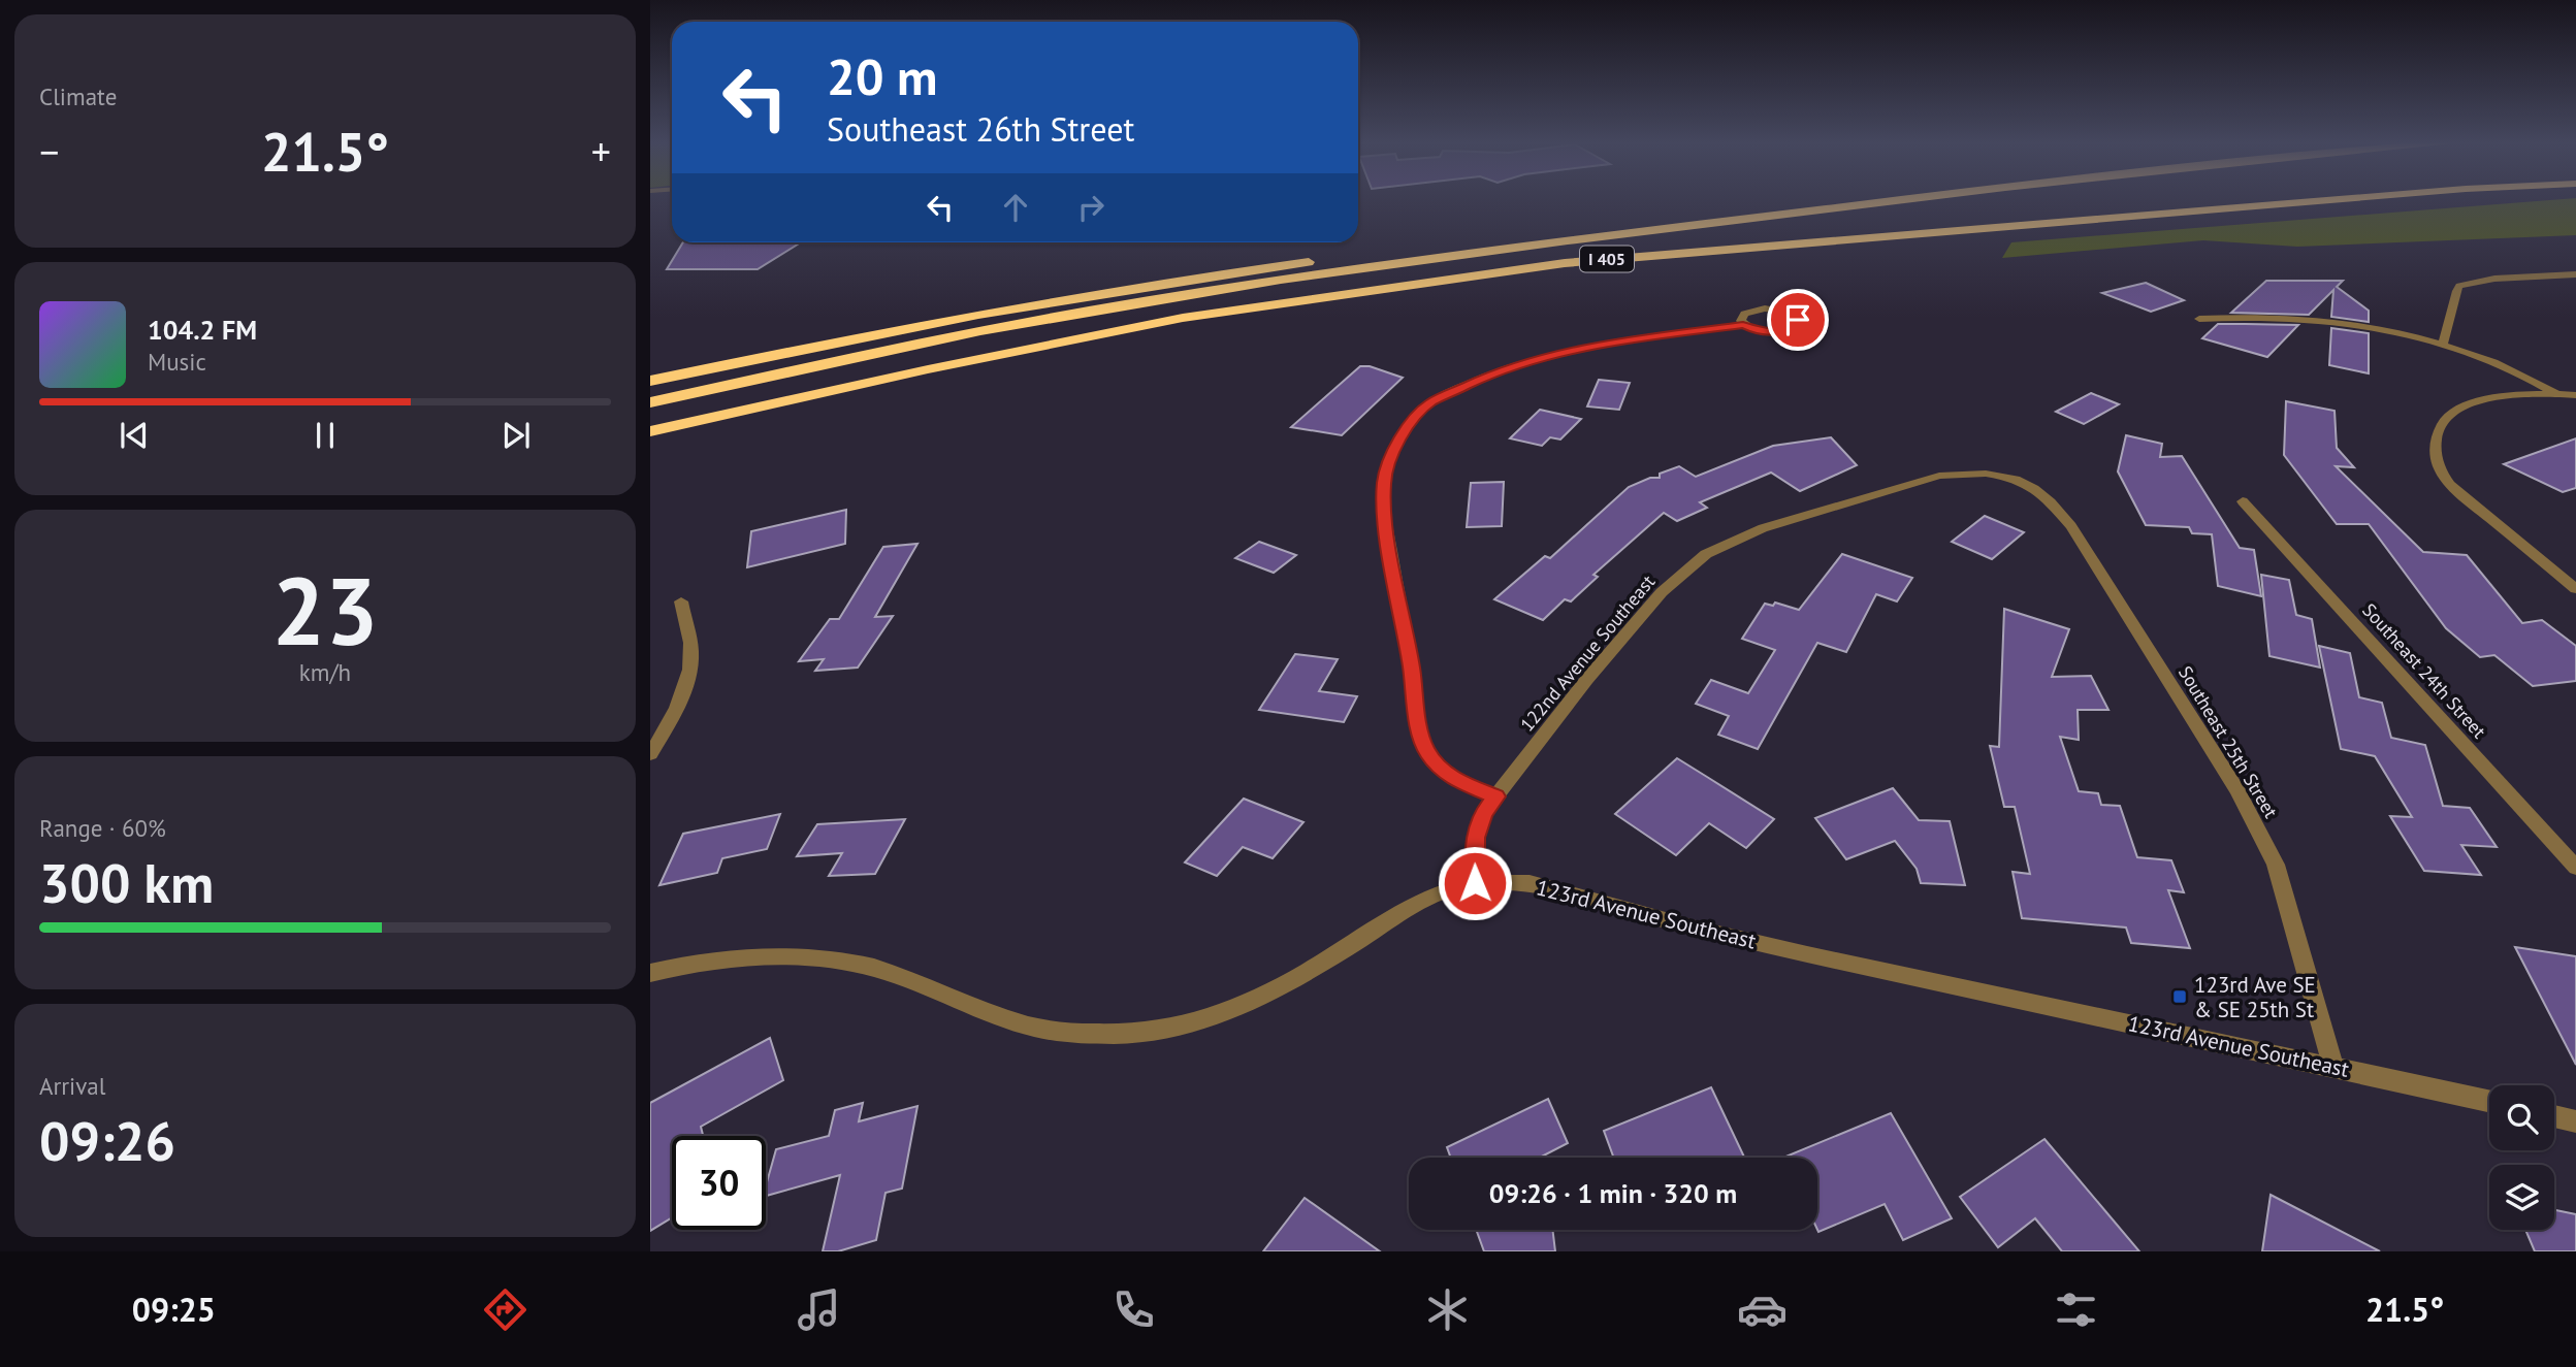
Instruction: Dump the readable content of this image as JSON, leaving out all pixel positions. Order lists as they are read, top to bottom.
{
  "streets": {
    "highway": ["I 405"],
    "street": [
      "122nd Avenue Southeast",
      "Southeast 24th Street",
      "Southeast 25th Street",
      "123rd Avenue Southeast"
    ]
  },
  "crossings": [
    ["122nd Avenue Southeast", "Southeast 25th Street"],
    ["122nd Avenue Southeast", "123rd Avenue Southeast"],
    ["Southeast 25th Street", "123rd Avenue Southeast"]
  ],
  "places": {
    "transit": ["123rd Ave SE & SE 25th St"]
  },
  "page": {
    "tile": [
      "Climate",
      ["23", "km/h"],
      ["Range · 60%", "300 km"],
      ["Arrival", "09:26"]
    ],
    "turn": ["20 m", "Southeast 26th Street"],
    "heat": ["−", "21.5°", "+"],
    "song": ["104.2 FM", "Music"],
    "limit": "30",
    "trip": "09:26 · 1 min · 320 m",
    "tabs": ["09:25", "21.5°"]
  }
}
